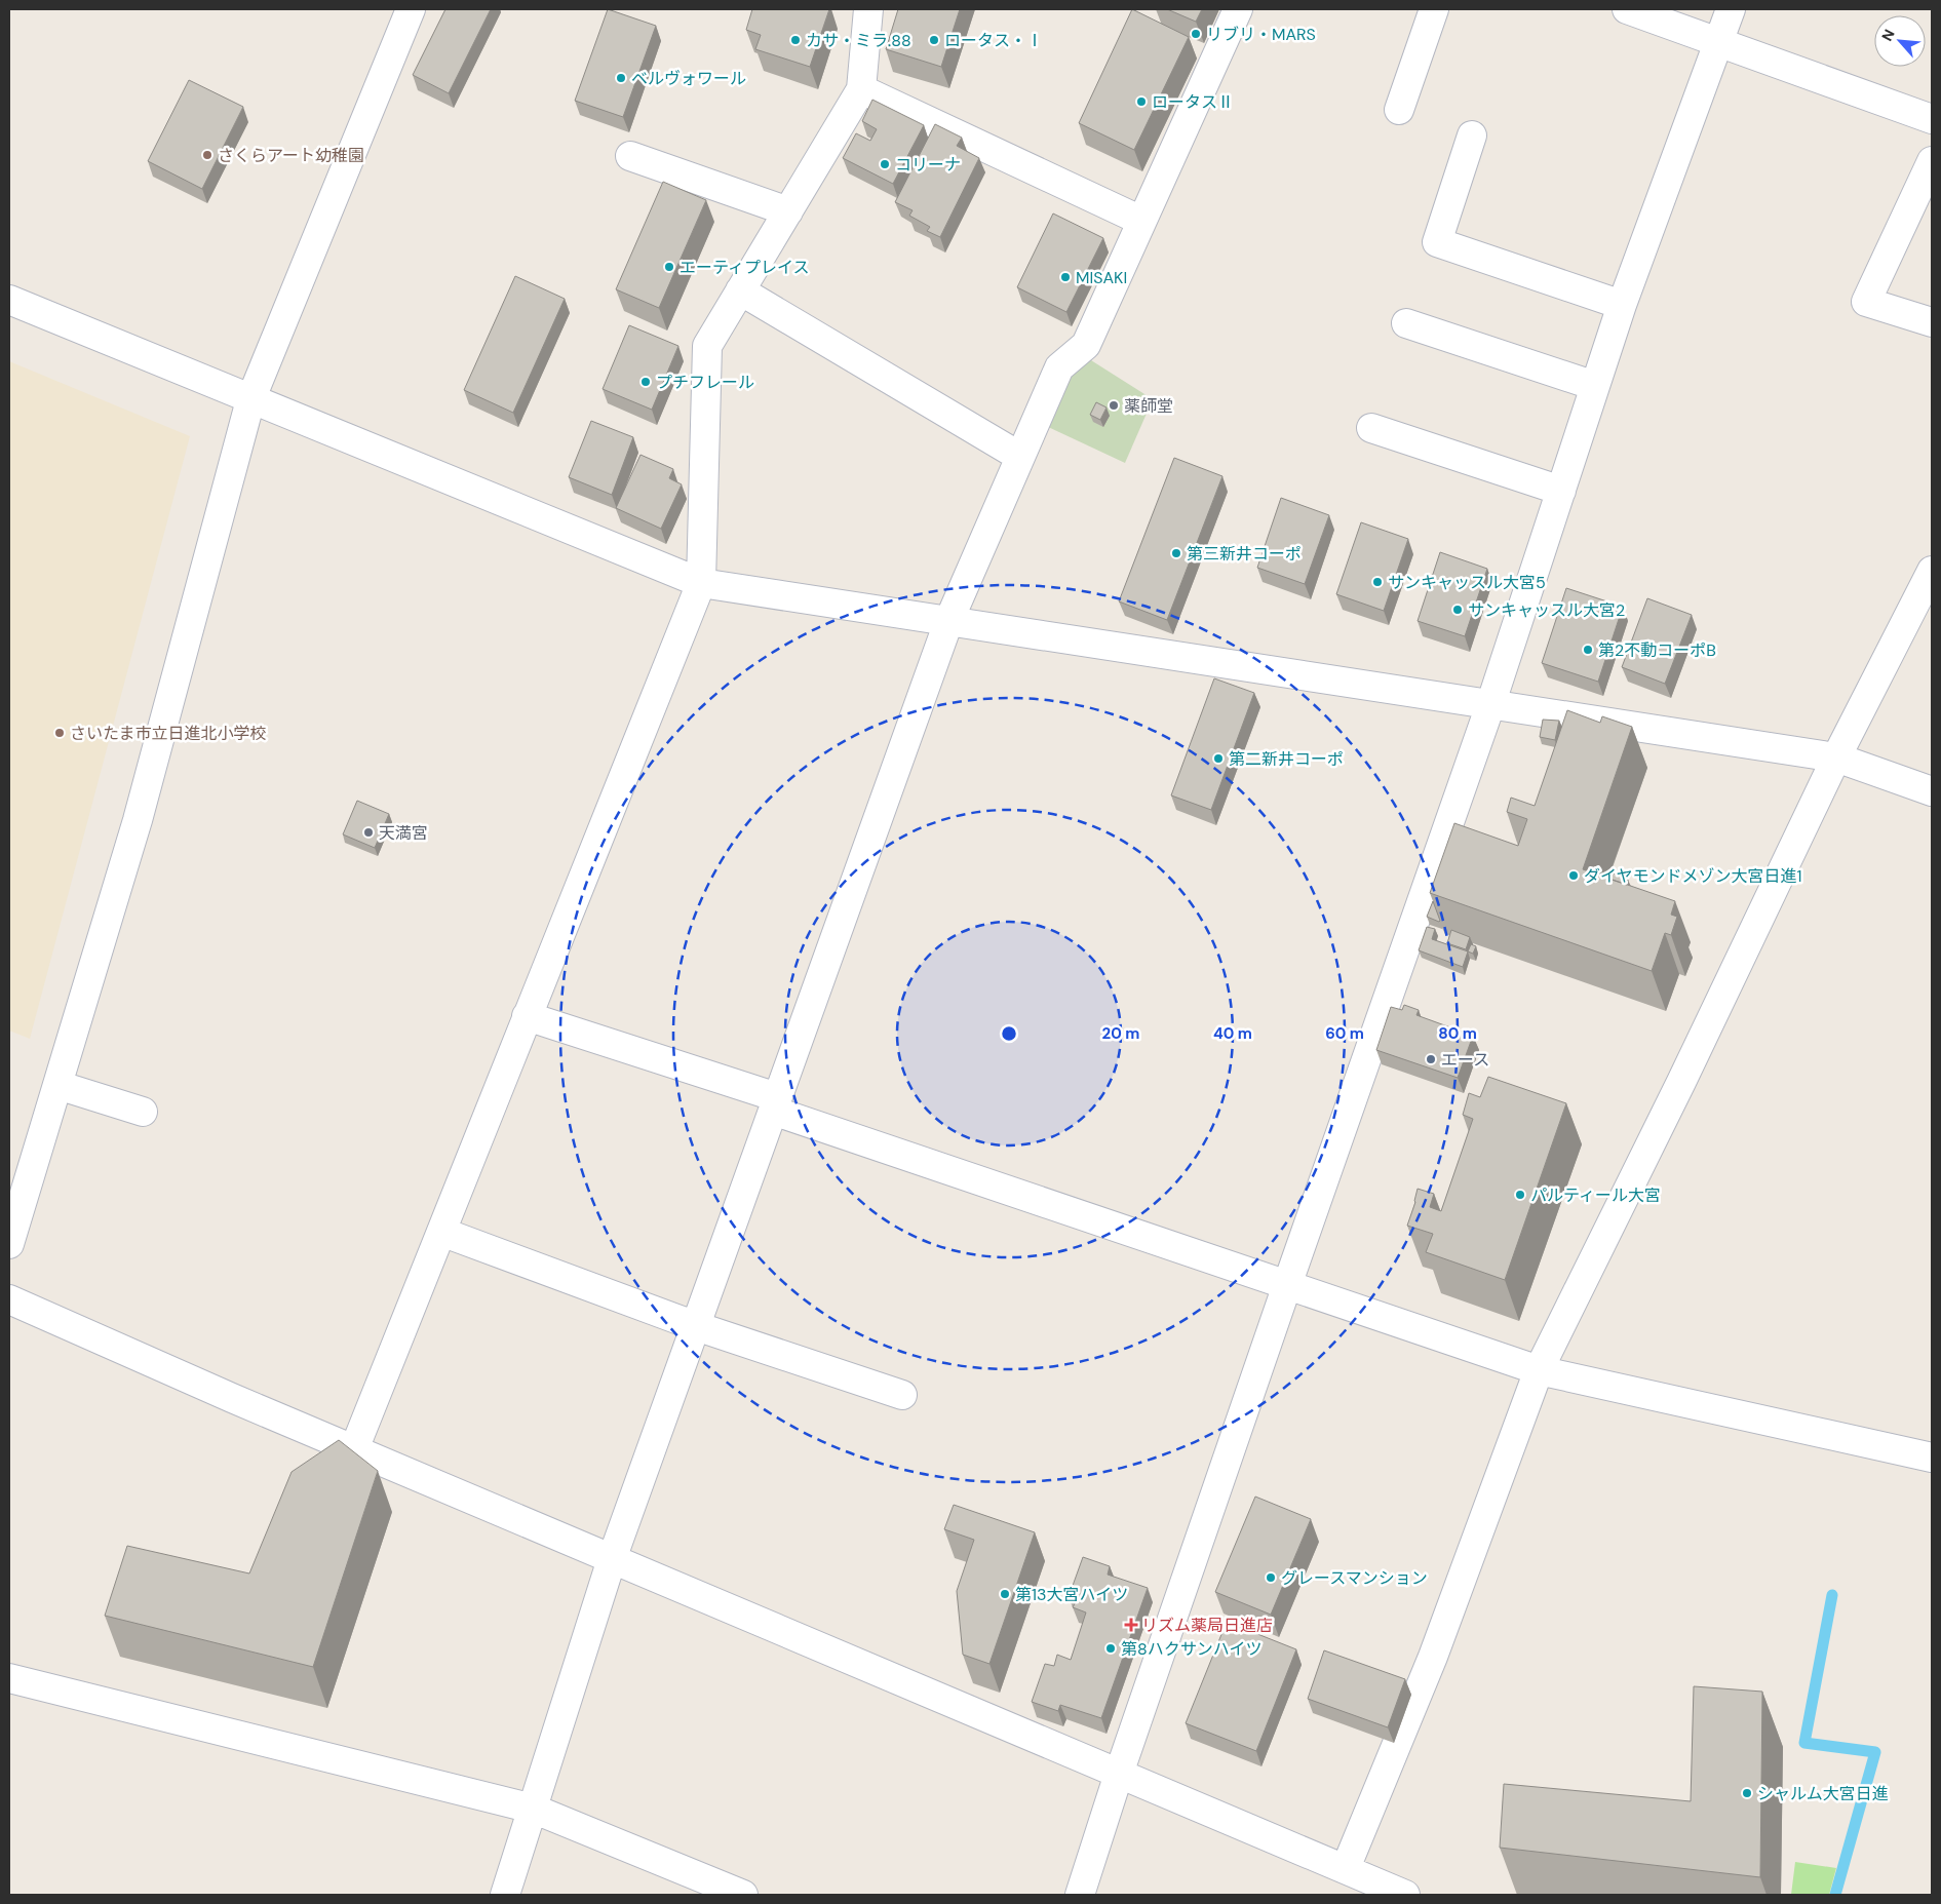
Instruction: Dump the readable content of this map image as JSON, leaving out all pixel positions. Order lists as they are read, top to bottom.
{
  "places": {
    "other": [
      "リブリ・MARS",
      "カサ・ミラ.88",
      "ロータス・Ⅰ",
      "ベルヴォワール",
      "ロータスⅡ",
      "さくらアート幼稚園",
      "コリーナ",
      "エーティプレイス",
      "MISAKI",
      "プチフレール",
      "薬師堂",
      "第三新井コーポ",
      "サンキャッスル大宮5",
      "サンキャッスル大宮2",
      "第2不動コーポB",
      "さいたま市立日進北小学校",
      "第二新井コーポ",
      "天満宮",
      "ダイヤモンドメゾン大宮日進1",
      "エース",
      "パルティール大宮",
      "グレースマンション",
      "第13大宮ハイツ",
      "第8ハクサンハイツ",
      "シャルム大宮日進"
    ],
    "health": ["リズム薬局日進店"]
  },
  "north": "top left",
  "rings": [
    "20 m",
    "40 m",
    "60 m",
    "80 m"
  ]
}
